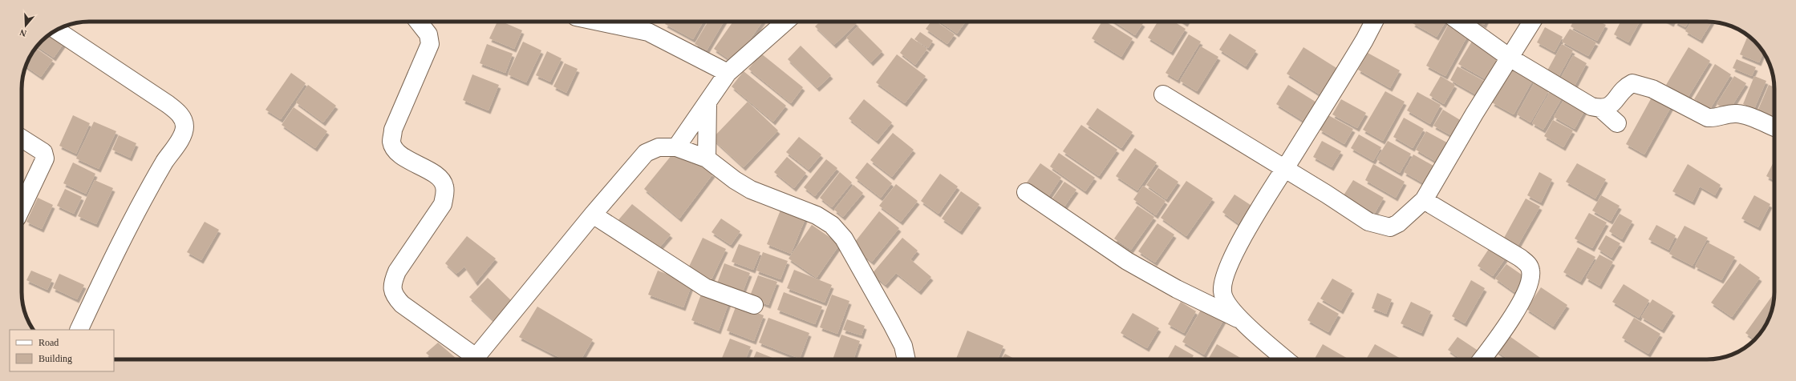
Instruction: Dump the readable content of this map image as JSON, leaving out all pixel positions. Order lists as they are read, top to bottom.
{
  "legend": ["Road", "Building"],
  "north": "bottom"
}
